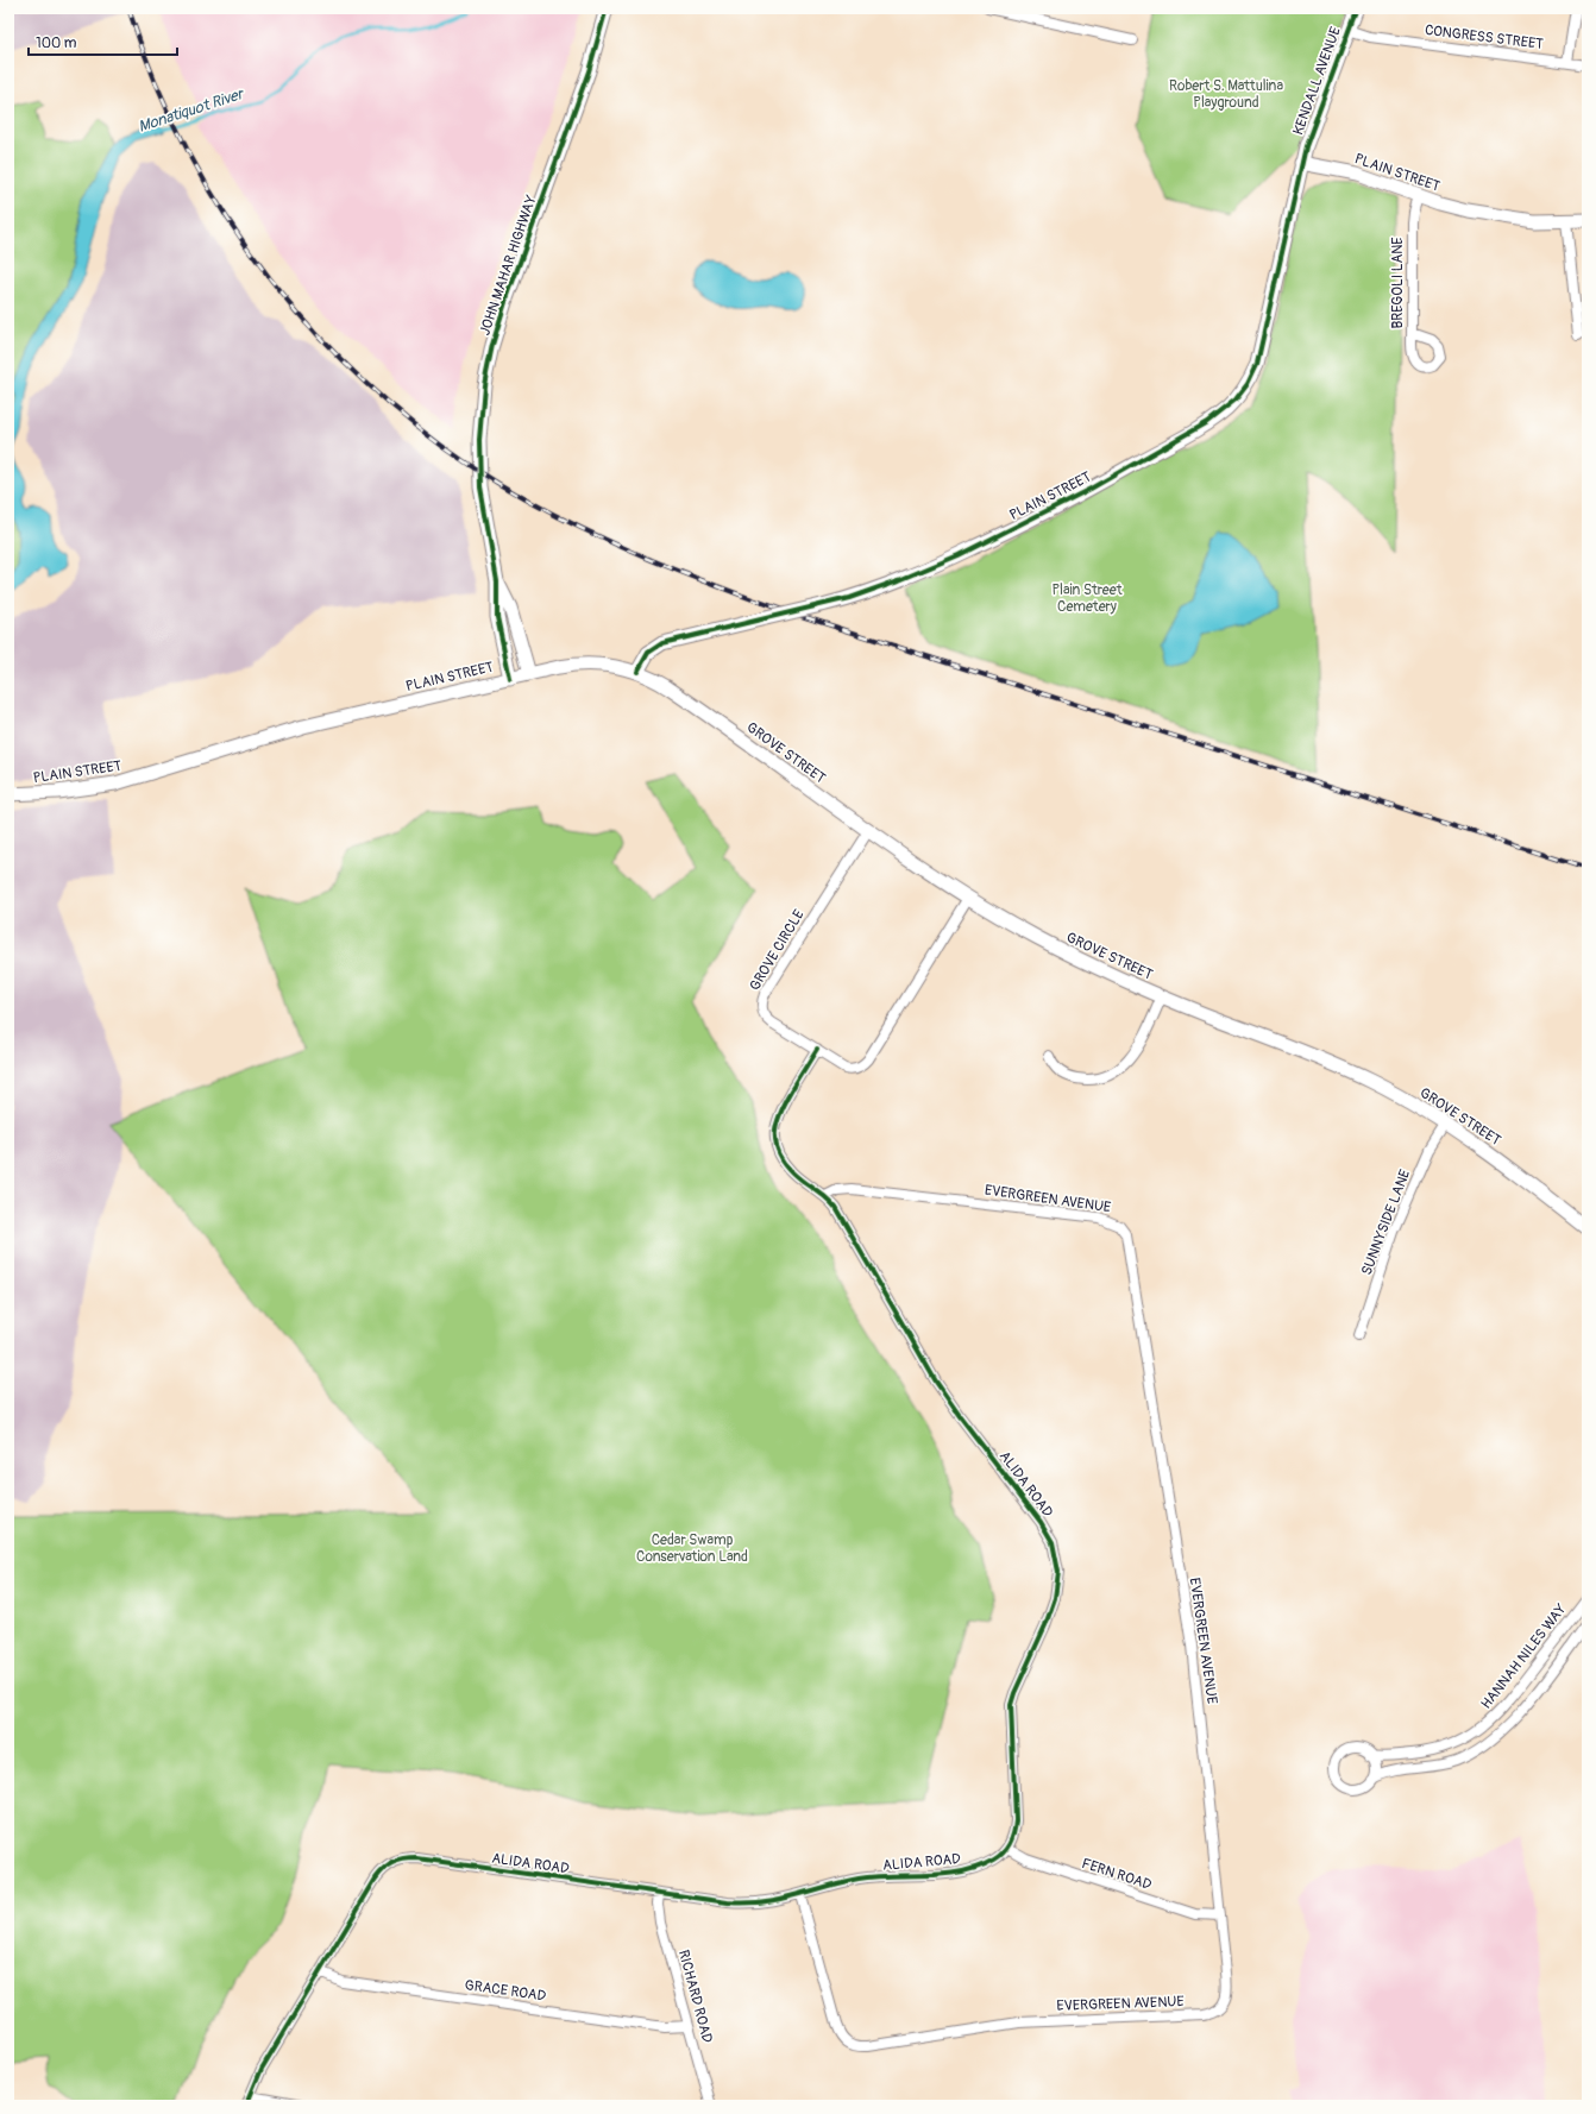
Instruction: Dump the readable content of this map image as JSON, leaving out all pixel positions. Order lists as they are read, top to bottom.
{
  "streets": {
    "street": [
      "CONGRESS STREET",
      "KENDALL AVENUE",
      "PLAIN STREET",
      "JOHN MAHAR HIGHWAY",
      "BREGOLI LANE",
      "GROVE STREET",
      "GROVE CIRCLE",
      "EVERGREEN AVENUE",
      "SUNNYSIDE LANE",
      "ALIDA ROAD",
      "HANNAH NILES WAY",
      "FERN ROAD",
      "GRACE ROAD",
      "RICHARD ROAD"
    ]
  },
  "crossings": [
    ["CONGRESS STREET", "KENDALL AVENUE"],
    ["KENDALL AVENUE", "PLAIN STREET"],
    ["PLAIN STREET", "JOHN MAHAR HIGHWAY"],
    ["PLAIN STREET", "BREGOLI LANE"],
    ["PLAIN STREET", "GROVE STREET"],
    ["GROVE STREET", "GROVE CIRCLE"],
    ["GROVE STREET", "SUNNYSIDE LANE"],
    ["EVERGREEN AVENUE", "ALIDA ROAD"],
    ["EVERGREEN AVENUE", "FERN ROAD"],
    ["ALIDA ROAD", "FERN ROAD"],
    ["ALIDA ROAD", "GRACE ROAD"],
    ["ALIDA ROAD", "RICHARD ROAD"],
    ["GRACE ROAD", "RICHARD ROAD"]
  ],
  "water": ["Monatiquot River"],
  "parks": ["Robert S. Mattulina Playground", "Plain Street Cemetery", "Cedar Swamp Conservation Land"],
  "scale_bar": "100 m"
}
